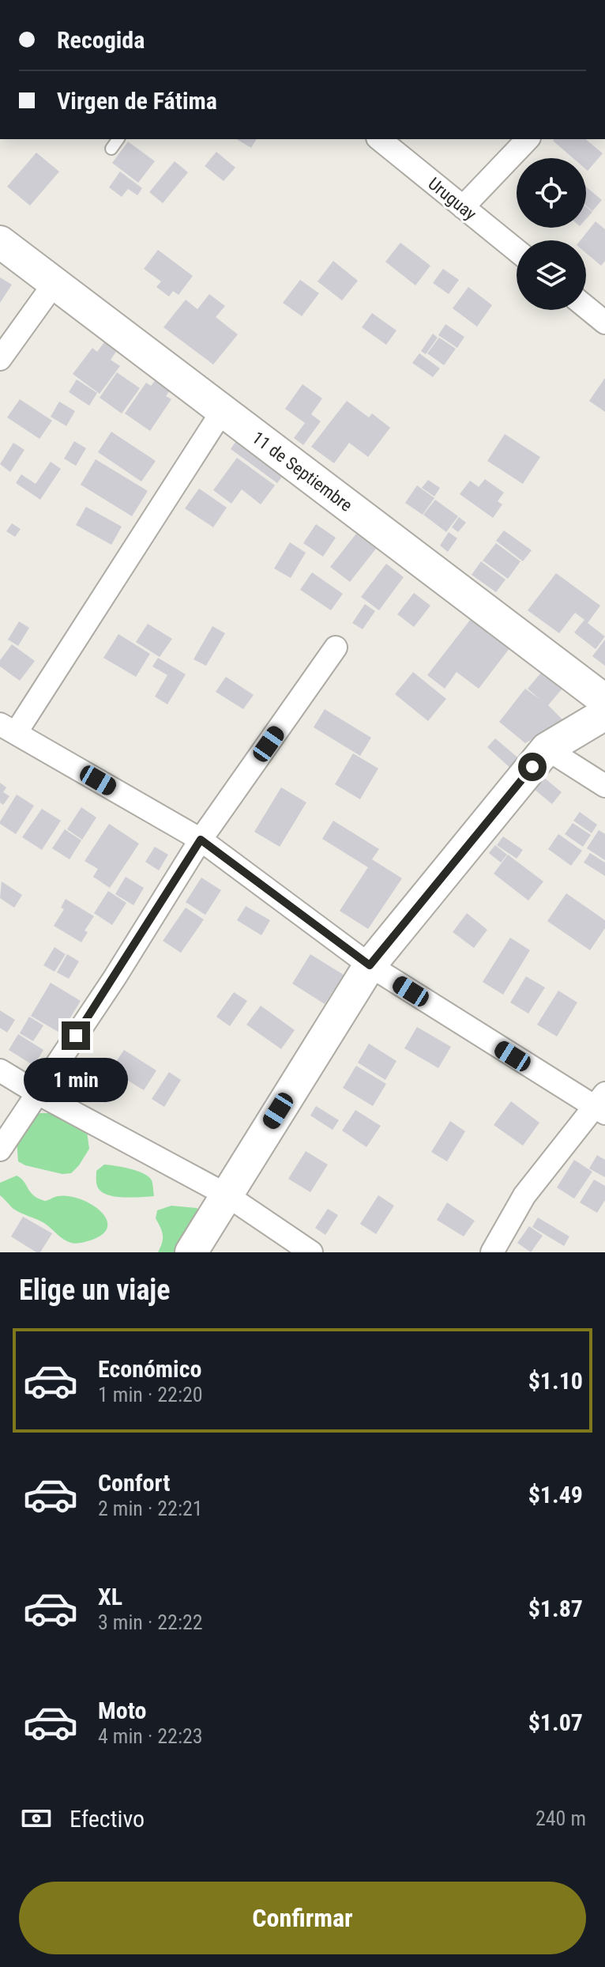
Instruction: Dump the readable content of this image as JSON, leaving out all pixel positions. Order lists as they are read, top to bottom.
{
  "streets": {
    "main road": ["11 de Septiembre"],
    "street": ["Uruguay"]
  },
  "page": {
    "banner": ["Recogida", "Virgen de Fátima"],
    "bubble": "1 min",
    "heading": "Elige un viaje",
    "list": [
      {
        "name": "Económico",
        "note": "1 min · 22:20",
        "value": "$1.10"
      },
      {
        "name": "Confort",
        "note": "2 min · 22:21",
        "value": "$1.49"
      },
      {
        "name": "XL",
        "note": "3 min · 22:22",
        "value": "$1.87"
      },
      {
        "name": "Moto",
        "note": "4 min · 22:23",
        "value": "$1.07"
      }
    ],
    "pay": ["Efectivo", "240 m"],
    "buttons": "Confirmar"
  }
}
